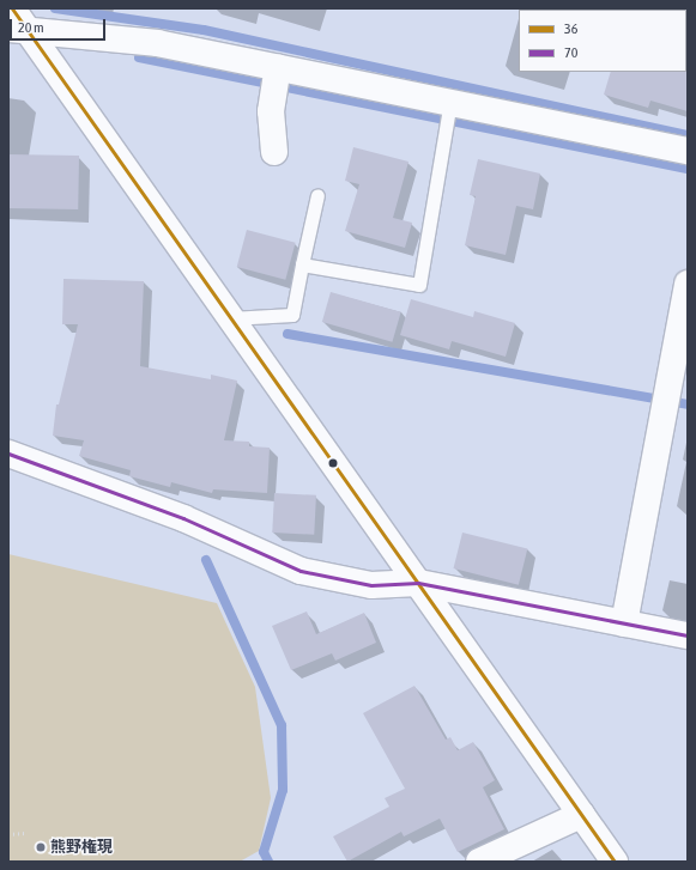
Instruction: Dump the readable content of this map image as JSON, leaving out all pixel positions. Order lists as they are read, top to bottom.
{
  "places": ["熊野権現"],
  "lines": ["transit line 36", "transit line 70"],
  "legend": ["36", "70"],
  "scale_bar": "20 m"
}
